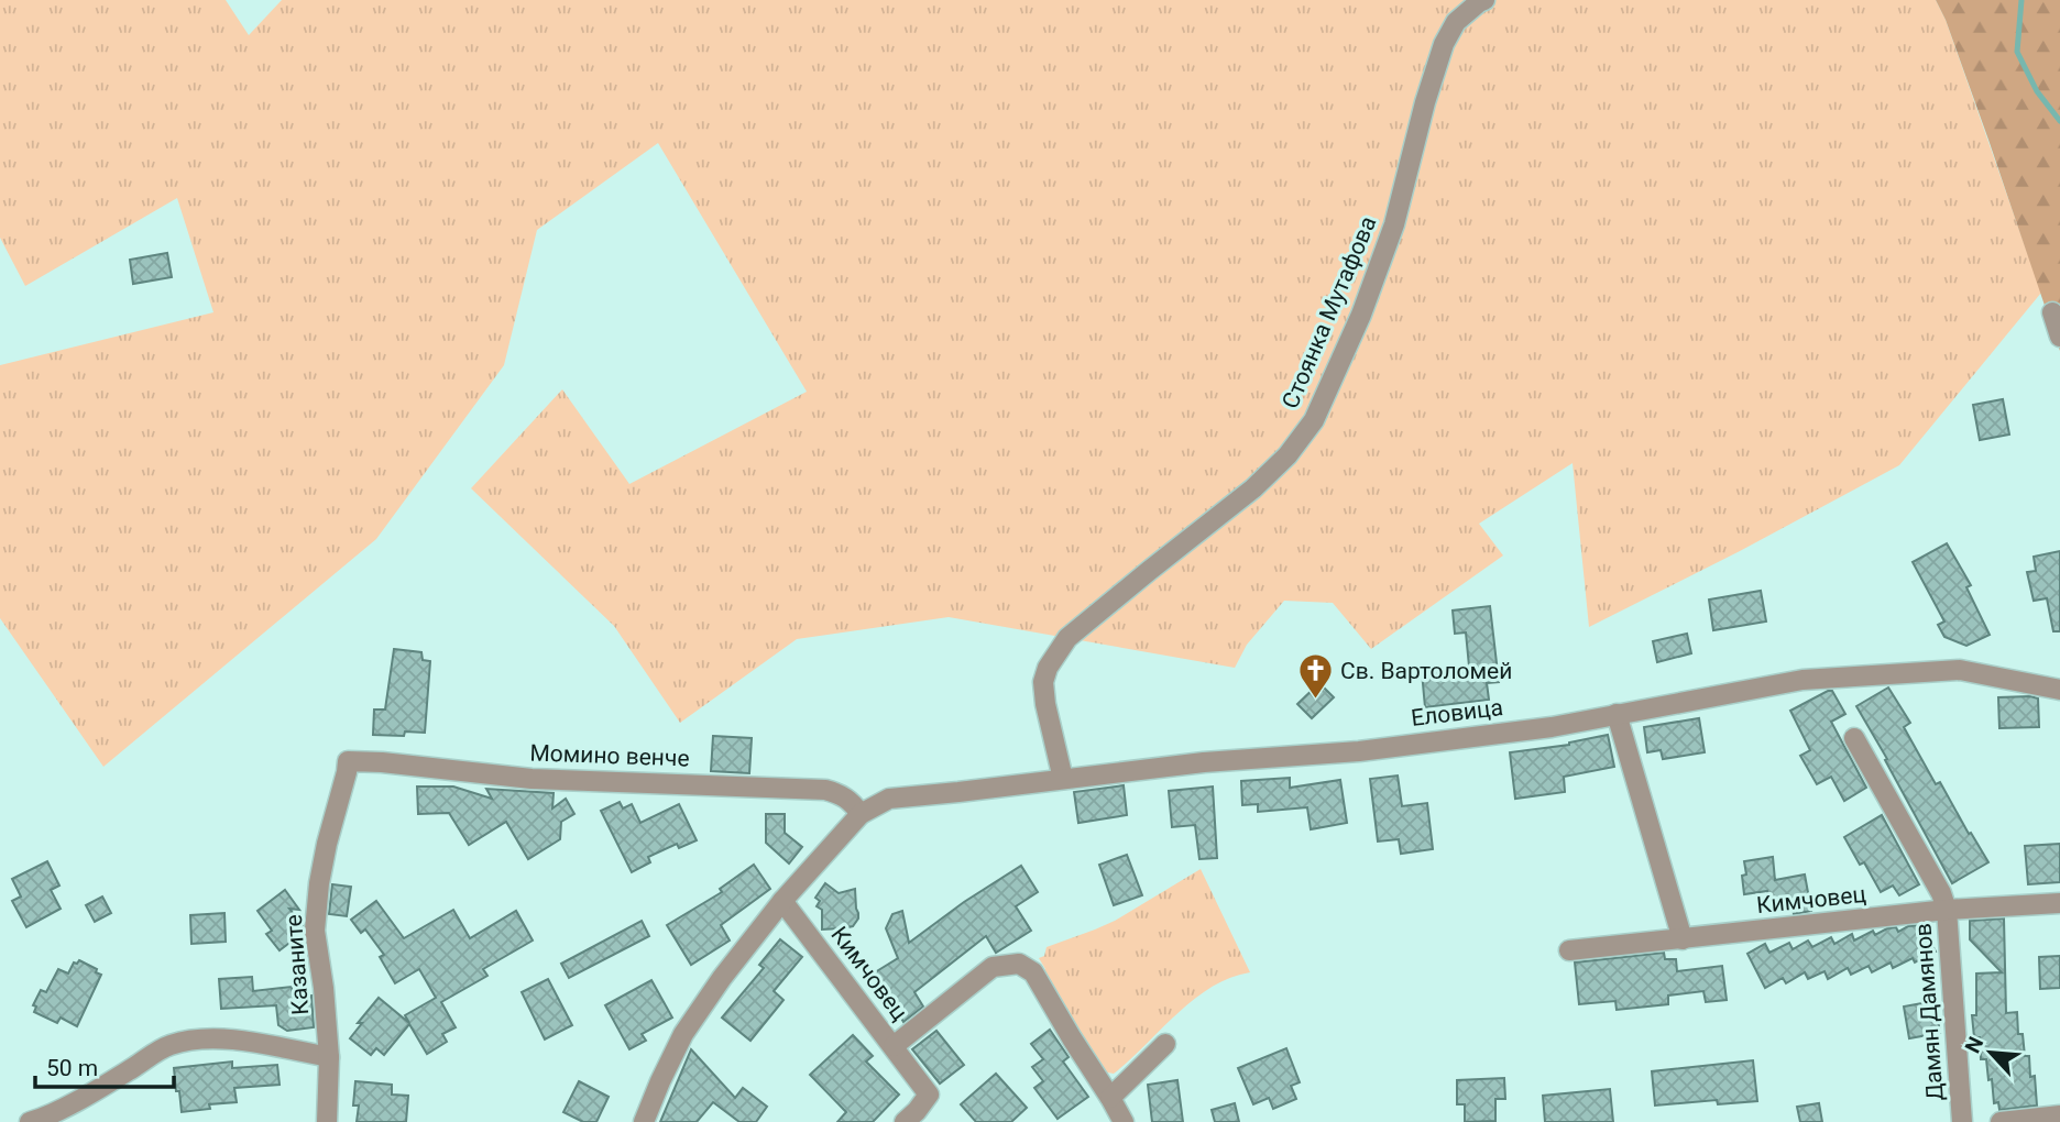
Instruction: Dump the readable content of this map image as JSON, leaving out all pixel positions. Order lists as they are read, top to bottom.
{
  "streets": {
    "street": [
      "Стоянка Мутафова",
      "Еловица",
      "Момино венче",
      "Кимчовец",
      "Казаните",
      "Дамян Дамянов"
    ]
  },
  "crossings": [
    ["Стоянка Мутафова", "Еловица"],
    ["Еловица", "Момино венче"],
    ["Момино венче", "Казаните"],
    ["Кимчовец", "Дамян Дамянов"]
  ],
  "places": {
    "church": ["Св. Вартоломей"]
  },
  "scale_bar": "50 m",
  "north": "top left"
}
